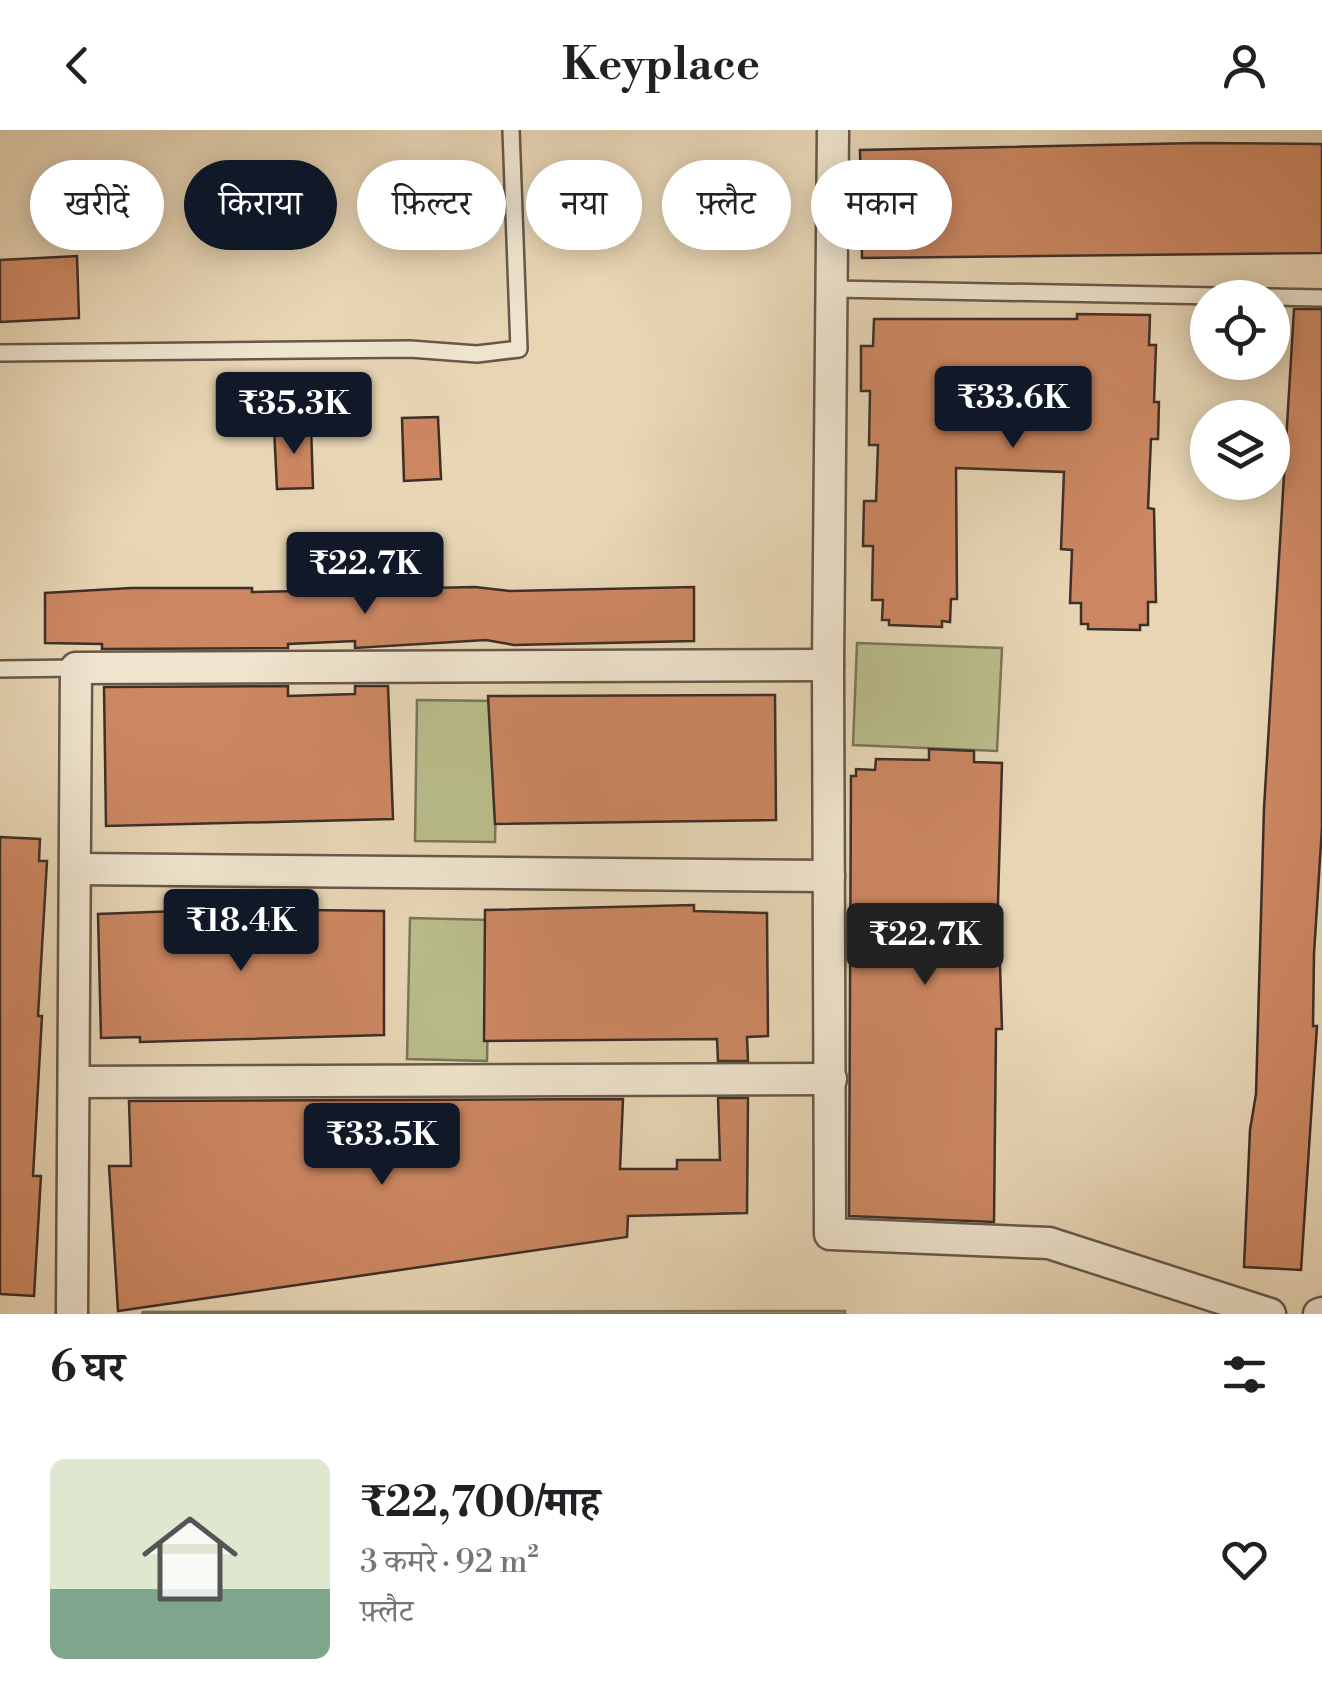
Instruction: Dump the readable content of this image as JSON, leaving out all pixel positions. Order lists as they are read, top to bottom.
{
  "page": {
    "header": "Keyplace",
    "chip": [
      "खरीदें",
      "किराया",
      "फ़िल्टर",
      "नया",
      "फ़्लैट",
      "मकान"
    ],
    "price": [
      "₹33.6K",
      "₹35.3K",
      "₹22.7K",
      "₹18.4K",
      "₹22.7K",
      "₹33.5K"
    ],
    "heading": "6 घर",
    "list": [
      {
        "name": "₹22,700/माह",
        "note": "3 कमरे · 92 m² · फ़्लैट"
      }
    ]
  }
}
